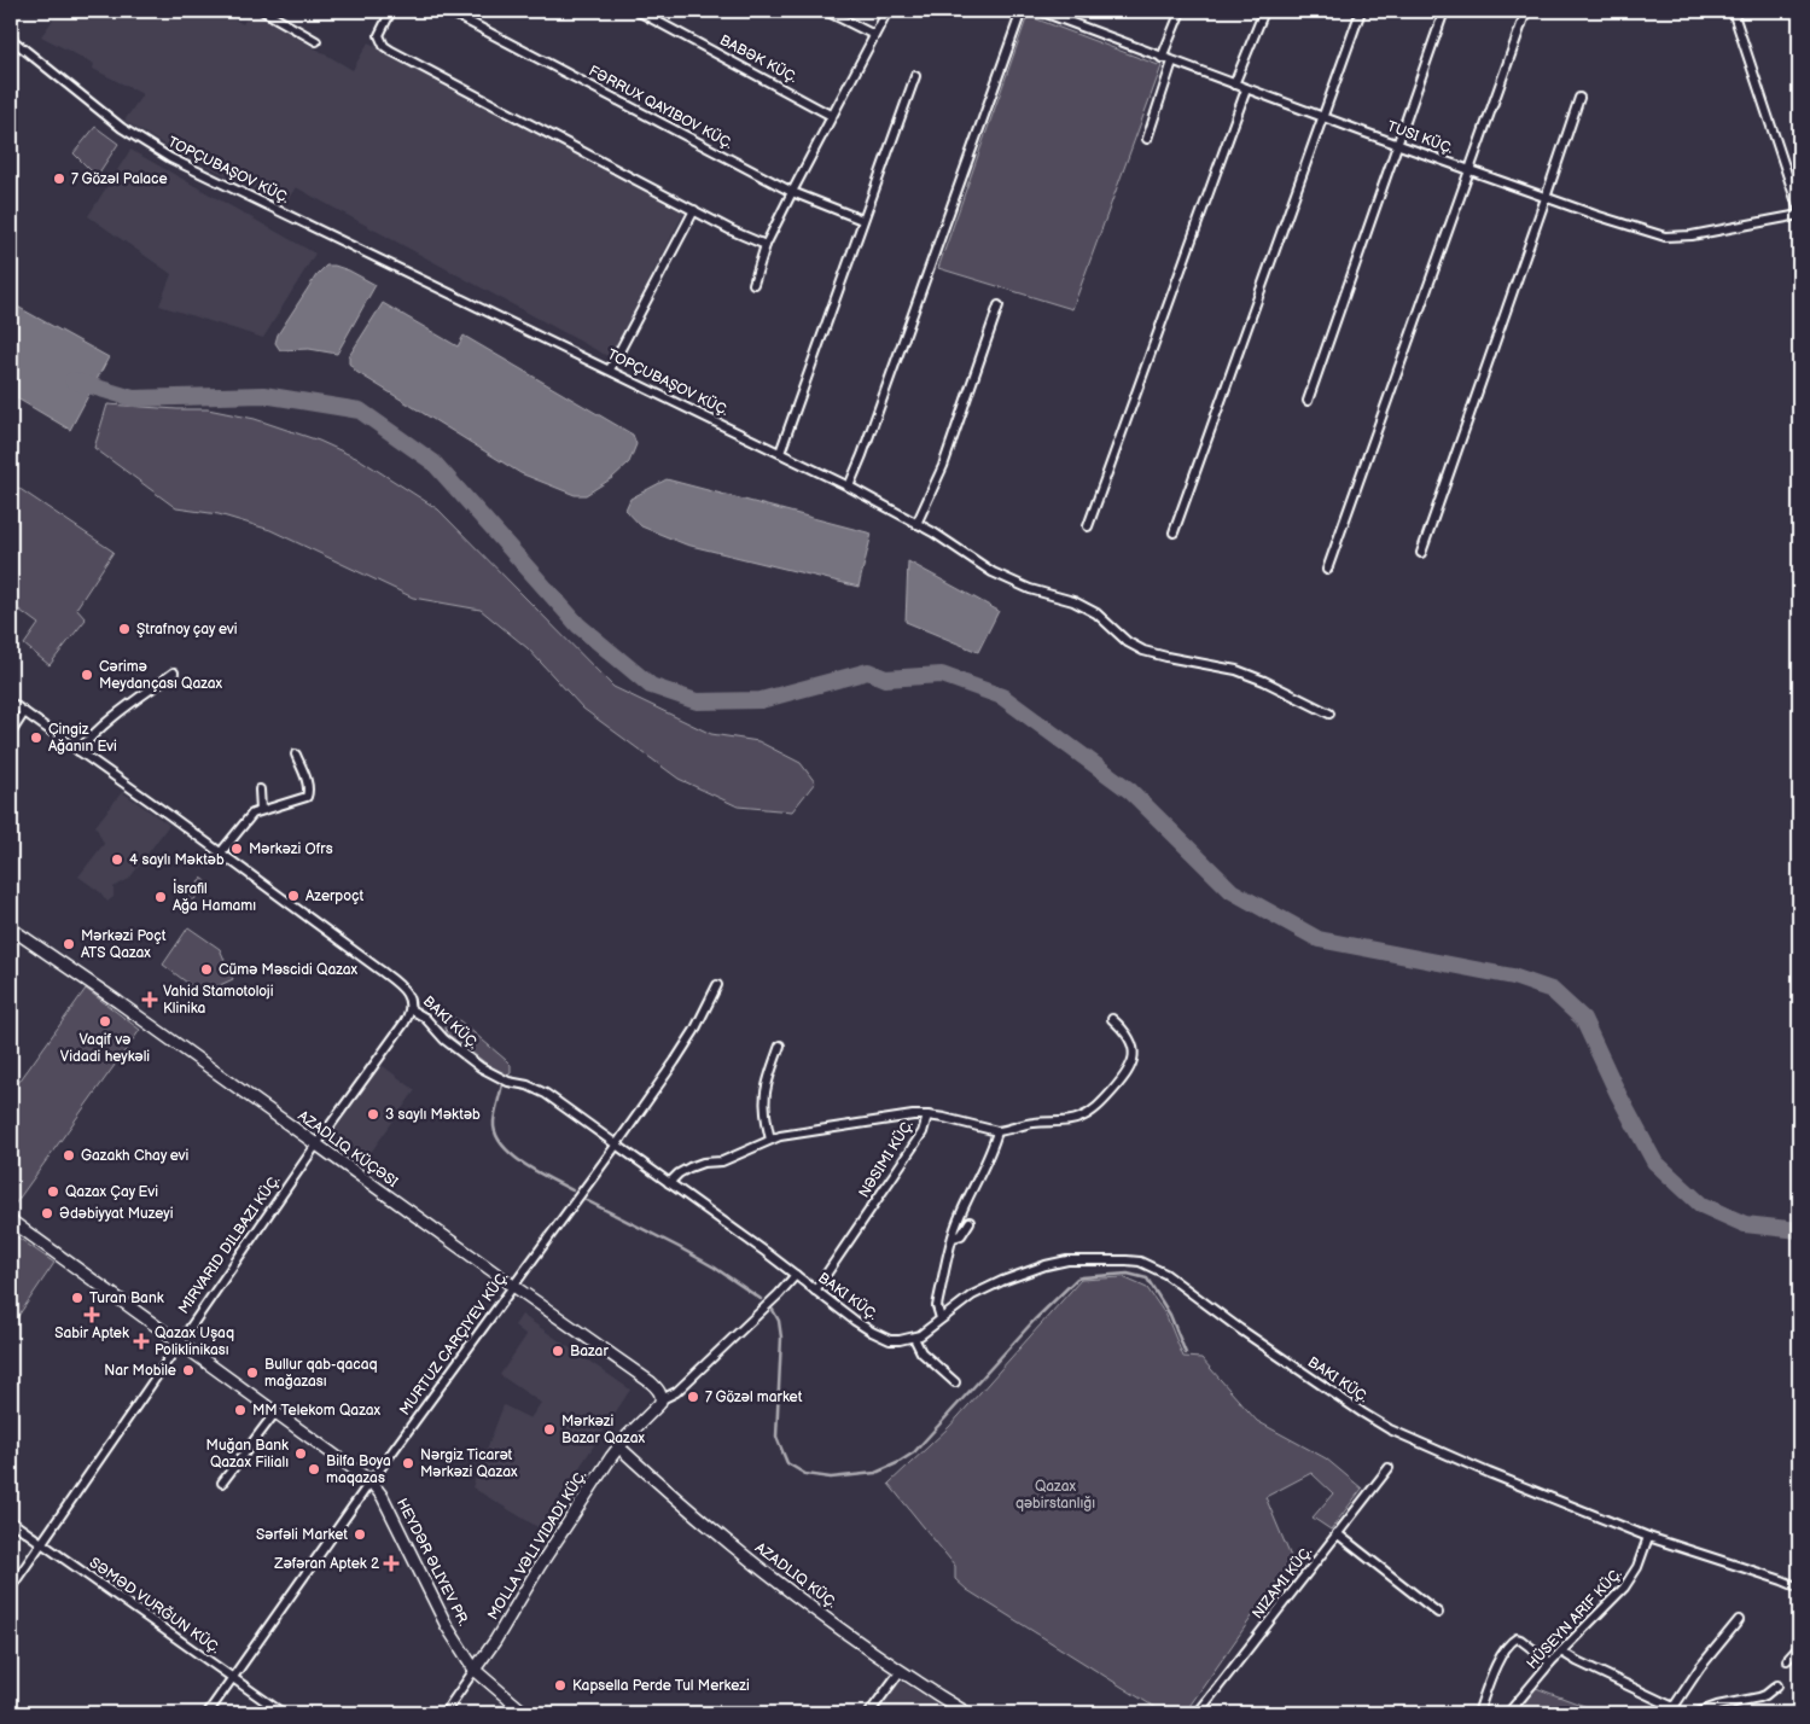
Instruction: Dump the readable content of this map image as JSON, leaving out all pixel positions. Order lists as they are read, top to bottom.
{
  "streets": {
    "street": [
      "BABƏK KÜÇ.",
      "FƏRRUX QAYIBOV KÜÇ.",
      "TUSI KÜÇ.",
      "TOPÇUBAŞOV KÜÇ.",
      "NƏSIMI KÜÇ.",
      "MIRVARID DILBAZI KÜÇ.",
      "MOLLA VƏLI VIDADI KÜÇ.",
      "HEYDƏR ƏLIYEV PR.",
      "NIZAMI KÜÇ.",
      "SƏMƏD VURĞUN KÜÇ.",
      "HÜSEYN ARIF KÜÇ."
    ]
  },
  "crossings": [
    ["MIRVARID DILBAZI KÜÇ.", "HEYDƏR ƏLIYEV PR."],
    ["MIRVARID DILBAZI KÜÇ.", "SƏMƏD VURĞUN KÜÇ."],
    ["MOLLA VƏLI VIDADI KÜÇ.", "HEYDƏR ƏLIYEV PR."]
  ],
  "parks": ["Qazax qəbirstanlığı"],
  "places": {
    "other": [
      "7 Gözəl Palace",
      "Ştrafnoy çay evi",
      "Cərimə Meydançası Qazax",
      "Çingiz Ağanın Evi",
      "Mərkəzi Ofrs",
      "4 saylı Məktəb",
      "Azerpoçt",
      "İsrafil Ağa Hamamı",
      "Mərkəzi Poçt ATS Qazax",
      "Cümə Məscidi Qazax",
      "Vaqif və Vidadi heykəli",
      "3 saylı Məktəb",
      "Gazakh Chay evi",
      "Qazax Çay Evi",
      "Ədəbiyyat Muzeyi",
      "Turan Bank",
      "Bazar",
      "Nar Mobile",
      "Bullur qab-qacaq mağazası",
      "7 Gözəl market",
      "MM Telekom Qazax",
      "Mərkəzi Bazar Qazax",
      "Muğan Bank Qazax Filialı",
      "Nərgiz Ticarət Mərkəzi Qazax",
      "Bilfa Boya maqazas",
      "Sərfəli Market",
      "Kapsella Perde Tul Merkezi"
    ],
    "health": [
      "Vahid Stamotoloji Klinika",
      "Sabir Aptek",
      "Qazax Uşaq Poliklinikası",
      "Zəfəran Aptek 2"
    ]
  }
}
